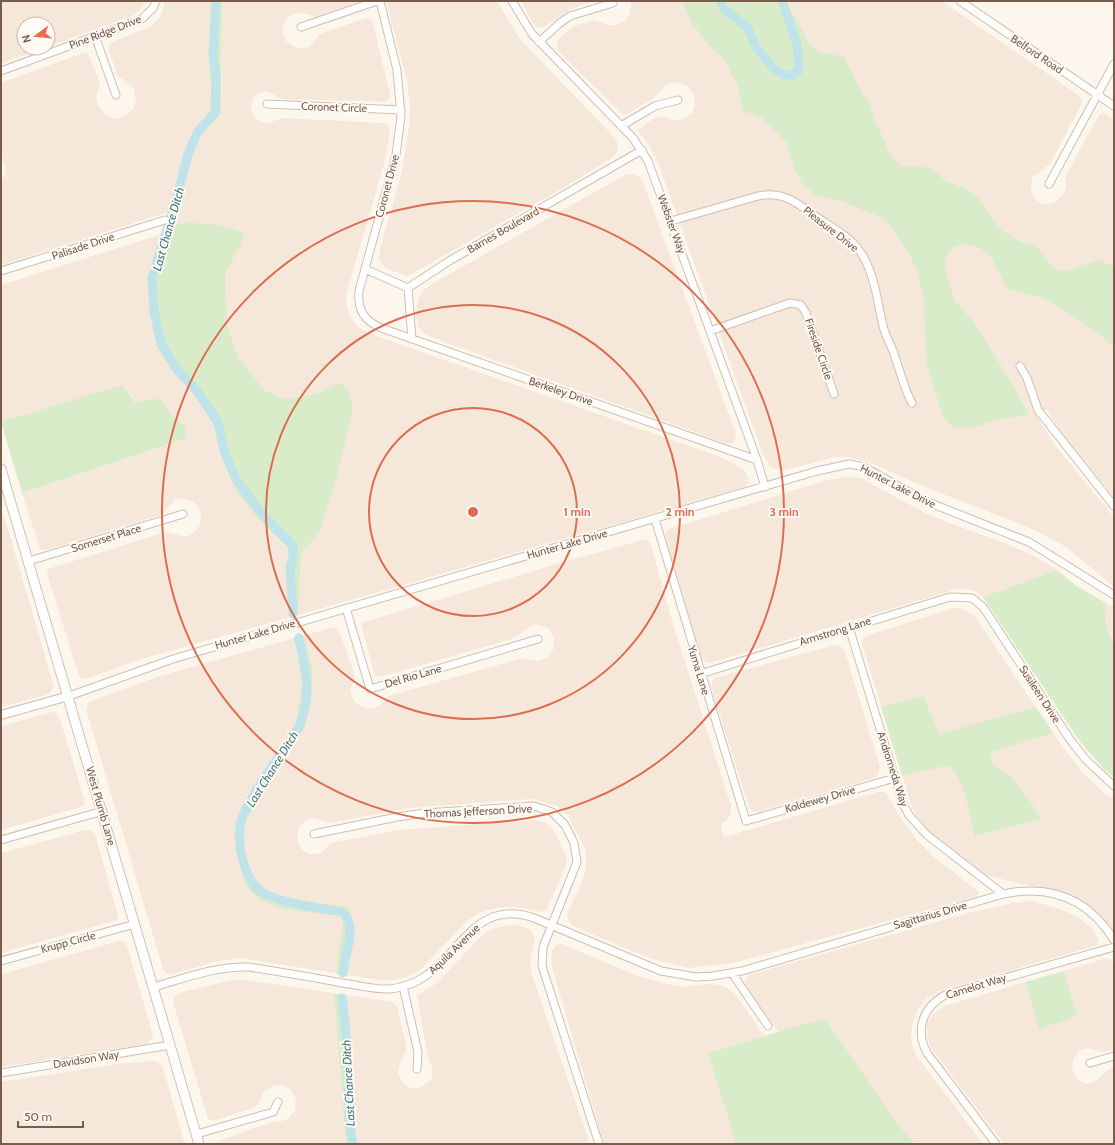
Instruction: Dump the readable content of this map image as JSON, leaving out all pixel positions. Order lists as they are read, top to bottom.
{
  "streets": {
    "main road": ["West Plumb Lane"],
    "street": [
      "Pine Ridge Drive",
      "Belford Road",
      "Coronet Circle",
      "Coronet Drive",
      "Webster Way",
      "Pleasure Drive",
      "Barnes Boulevard",
      "Palisade Drive",
      "Fireside Circle",
      "Berkeley Drive",
      "Hunter Lake Drive",
      "Somerset Place",
      "Armstrong Lane",
      "Yuma Lane",
      "Del Rio Lane",
      "Susileen Drive",
      "Andromeda Way",
      "Koldewey Drive",
      "Thomas Jefferson Drive",
      "Sagittarius Drive",
      "Krupp Circle",
      "Aquila Avenue",
      "Camelot Way",
      "Davidson Way"
    ]
  },
  "crossings": [
    ["Coronet Circle", "Coronet Drive"],
    ["Coronet Drive", "Berkeley Drive"],
    ["Webster Way", "Pleasure Drive"],
    ["Webster Way", "Barnes Boulevard"],
    ["Webster Way", "Fireside Circle"],
    ["Webster Way", "Berkeley Drive"],
    ["Webster Way", "Hunter Lake Drive"],
    ["Hunter Lake Drive", "Yuma Lane"],
    ["Hunter Lake Drive", "Del Rio Lane"],
    ["Hunter Lake Drive", "West Plumb Lane"],
    ["Somerset Place", "West Plumb Lane"],
    ["Armstrong Lane", "Yuma Lane"],
    ["Armstrong Lane", "Susileen Drive"],
    ["Armstrong Lane", "Andromeda Way"],
    ["Yuma Lane", "Koldewey Drive"],
    ["Andromeda Way", "Koldewey Drive"],
    ["Andromeda Way", "Sagittarius Drive"],
    ["West Plumb Lane", "Krupp Circle"],
    ["West Plumb Lane", "Aquila Avenue"],
    ["West Plumb Lane", "Davidson Way"],
    ["Thomas Jefferson Drive", "Aquila Avenue"],
    ["Sagittarius Drive", "Aquila Avenue"]
  ],
  "water": ["Last Chance Ditch"],
  "scale_bar": "50 m",
  "north": "left",
  "rings": ["1 min", "2 min", "3 min"]
}
